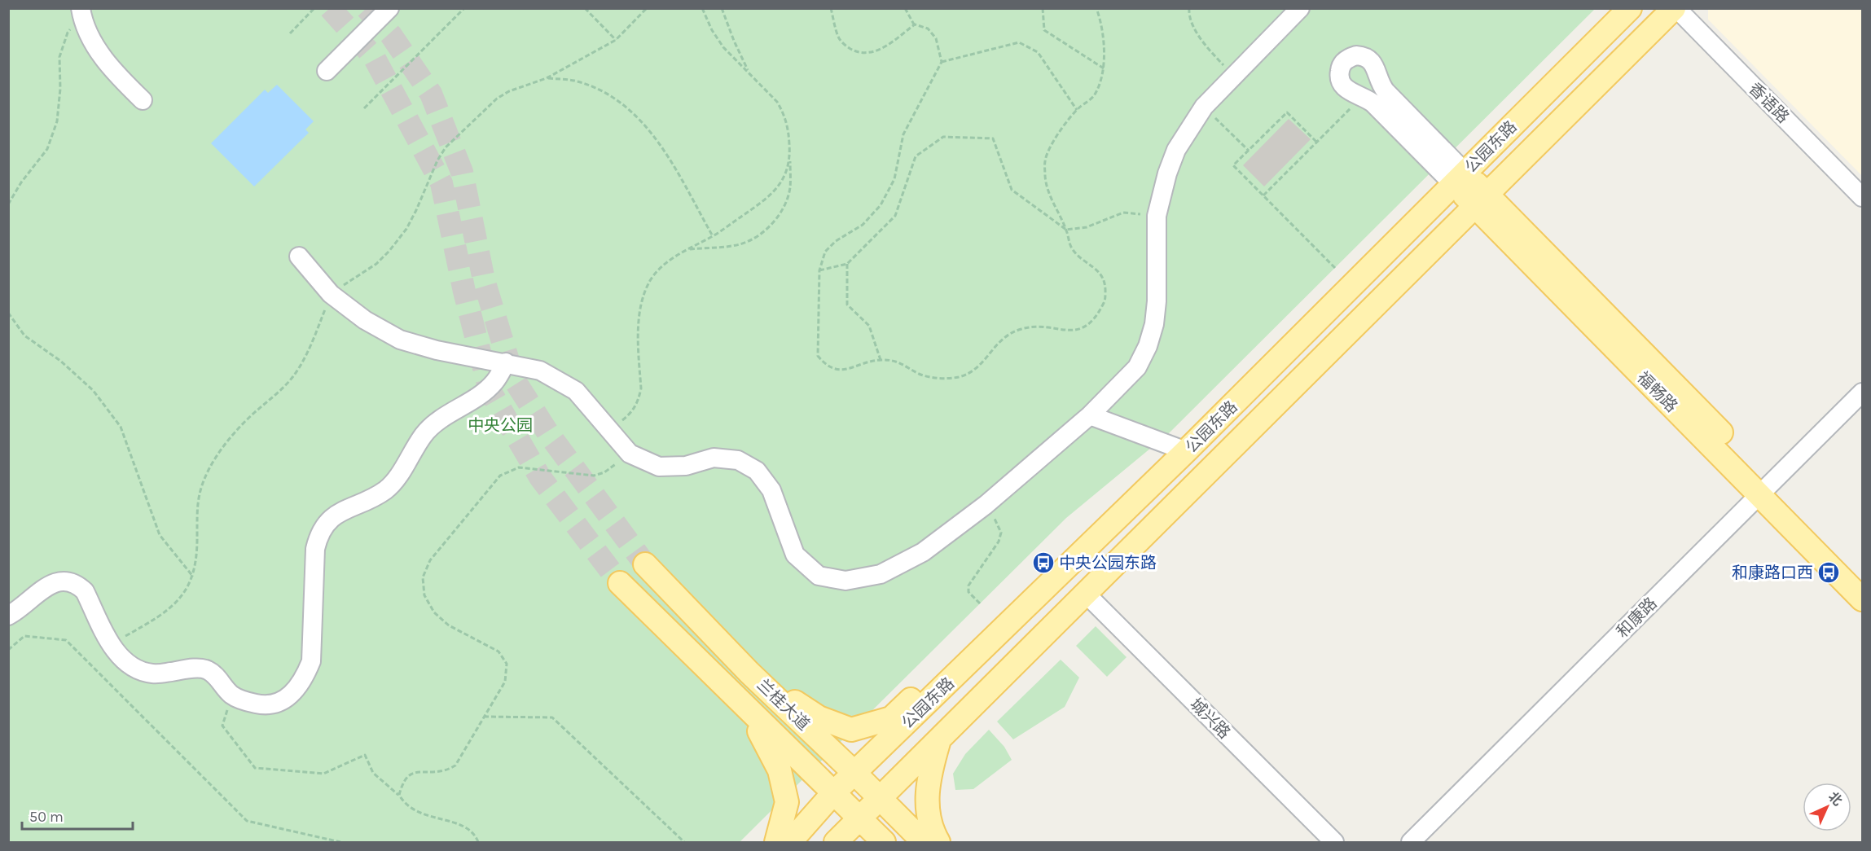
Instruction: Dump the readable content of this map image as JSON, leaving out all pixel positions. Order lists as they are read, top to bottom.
{
  "streets": {
    "main road": ["公园东路", "福畅路", "兰桂大道"],
    "street": ["香语路", "和康路", "城兴路"]
  },
  "crossings": [
    ["香语路", "公园东路"],
    ["公园东路", "福畅路"],
    ["公园东路", "兰桂大道"],
    ["公园东路", "城兴路"],
    ["福畅路", "和康路"]
  ],
  "parks": ["中央公园"],
  "places": {
    "bus stop": ["中央公园东路", "和康路口西"]
  },
  "scale_bar": "50 m",
  "north": "top right"
}
